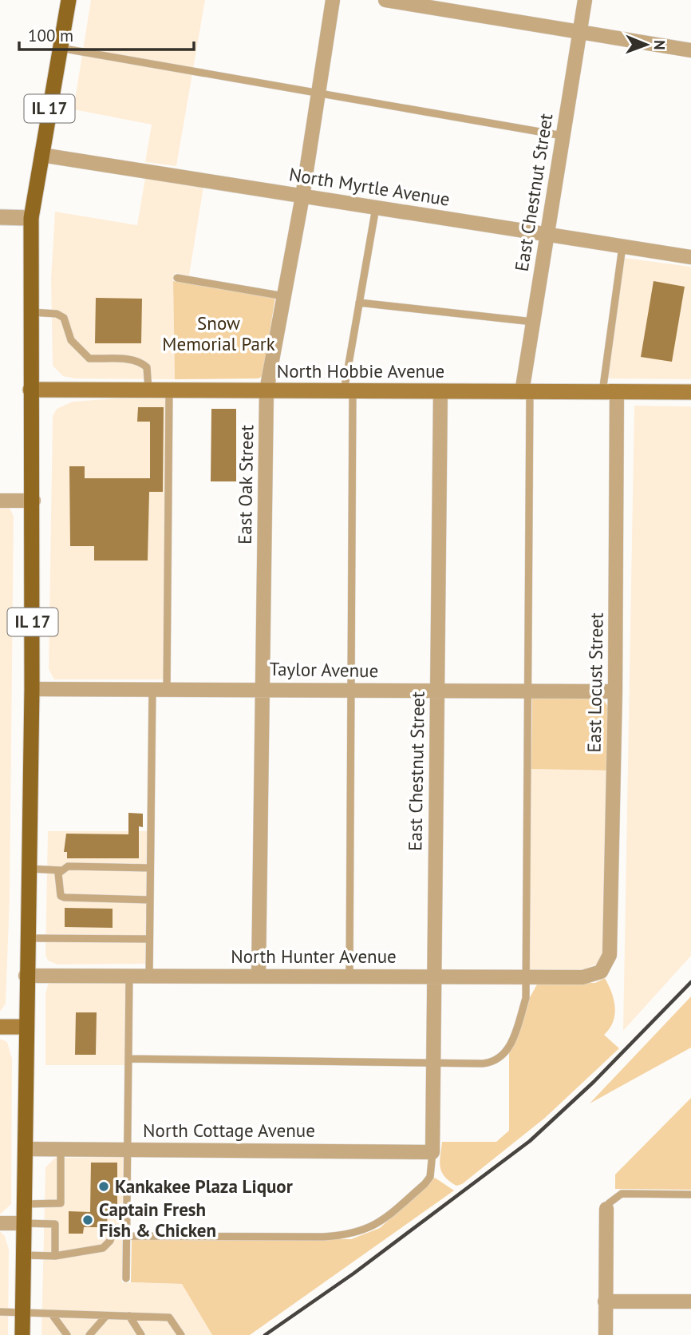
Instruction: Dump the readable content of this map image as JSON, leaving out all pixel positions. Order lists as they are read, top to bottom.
{
  "streets": {
    "main road": ["IL 17", "North Hobbie Avenue"],
    "street": [
      "North Myrtle Avenue",
      "East Chestnut Street",
      "East Oak Street",
      "Taylor Avenue",
      "East Locust Street",
      "North Hunter Avenue",
      "North Cottage Avenue"
    ]
  },
  "crossings": [
    ["IL 17", "North Myrtle Avenue"],
    ["IL 17", "North Hobbie Avenue"],
    ["IL 17", "Taylor Avenue"],
    ["IL 17", "North Hunter Avenue"],
    ["IL 17", "North Cottage Avenue"],
    ["North Myrtle Avenue", "East Chestnut Street"],
    ["North Myrtle Avenue", "East Oak Street"],
    ["East Chestnut Street", "North Hobbie Avenue"],
    ["East Chestnut Street", "Taylor Avenue"],
    ["East Chestnut Street", "North Hunter Avenue"],
    ["East Chestnut Street", "North Cottage Avenue"],
    ["North Hobbie Avenue", "East Oak Street"],
    ["North Hobbie Avenue", "East Locust Street"],
    ["East Oak Street", "Taylor Avenue"],
    ["East Oak Street", "North Hunter Avenue"],
    ["Taylor Avenue", "East Locust Street"],
    ["East Locust Street", "North Hunter Avenue"]
  ],
  "parks": ["Snow Memorial Park"],
  "places": ["Kankakee Plaza Liquor", "Captain Fresh Fish & Chicken"],
  "scale_bar": "100 m",
  "north": "right"
}
